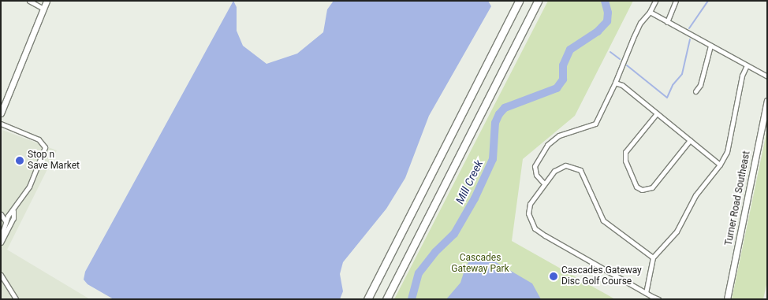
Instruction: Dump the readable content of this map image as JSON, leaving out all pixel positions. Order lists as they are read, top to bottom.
{
  "streets": {
    "main road": ["Turner Road Southeast"]
  },
  "water": ["Mill Creek"],
  "parks": ["Cascades Gateway Park"],
  "places": ["Stop n Save Market", "Cascades Gateway Disc Golf Course"]
}
